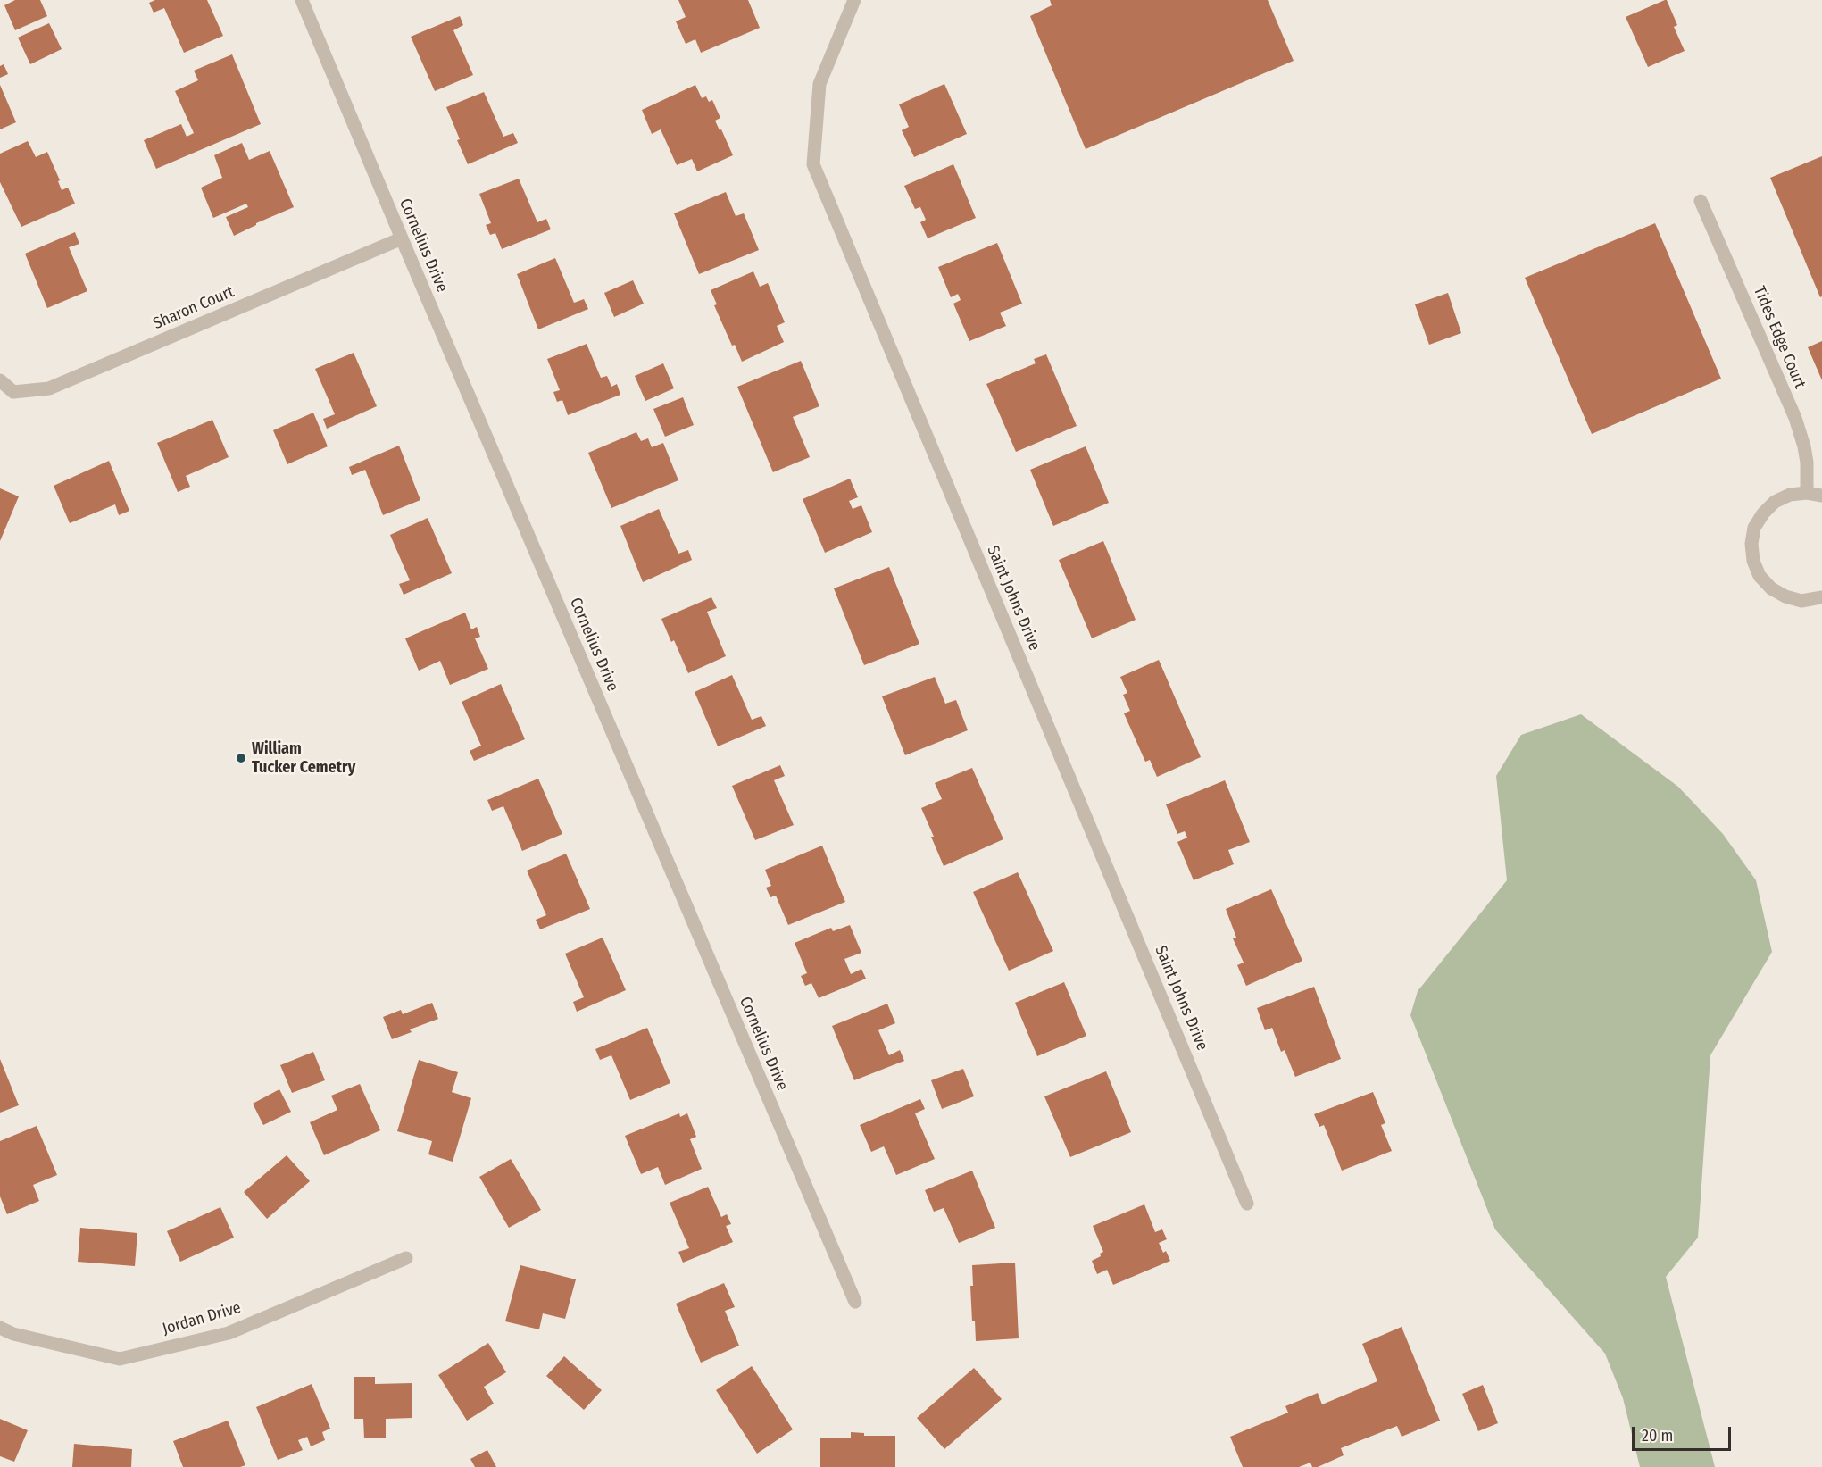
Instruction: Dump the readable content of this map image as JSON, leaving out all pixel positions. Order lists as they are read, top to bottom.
{
  "streets": {
    "street": [
      "Cornelius Drive",
      "Sharon Court",
      "Tides Edge Court",
      "Saint Johns Drive",
      "Jordan Drive"
    ]
  },
  "crossings": [
    ["Cornelius Drive", "Sharon Court"]
  ],
  "places": ["William Tucker Cemetry"],
  "scale_bar": "20 m"
}
